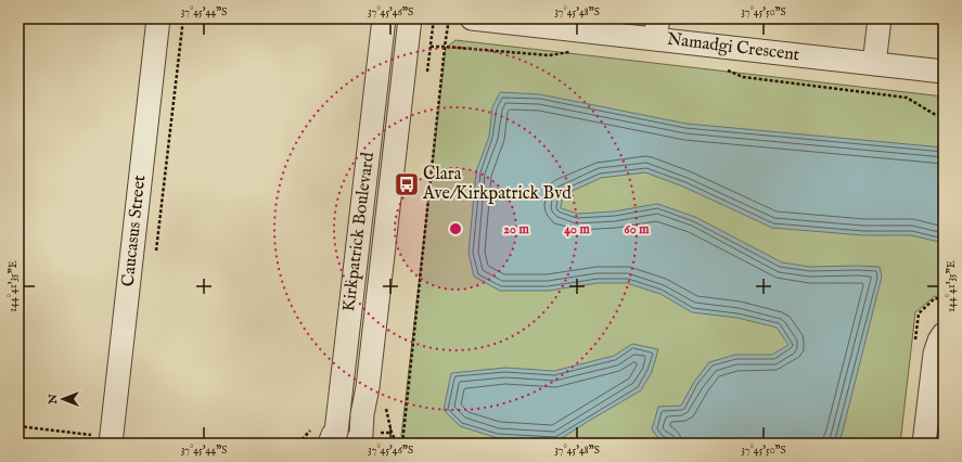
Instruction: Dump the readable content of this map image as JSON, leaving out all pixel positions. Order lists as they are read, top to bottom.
{
  "streets": {
    "street": ["Namadgi Crescent", "Caucasus Street", "Kirkpatrick Boulevard"]
  },
  "places": {
    "bus stop": ["Clara Ave/Kirkpatrick Bvd"]
  },
  "north": "left",
  "coordinates": [
    "37°45'44\"S",
    "37°45'46\"S",
    "37°45'48\"S",
    "37°45'50\"S",
    "144°41'35\"E"
  ],
  "rings": ["20 m", "40 m", "60 m"]
}
